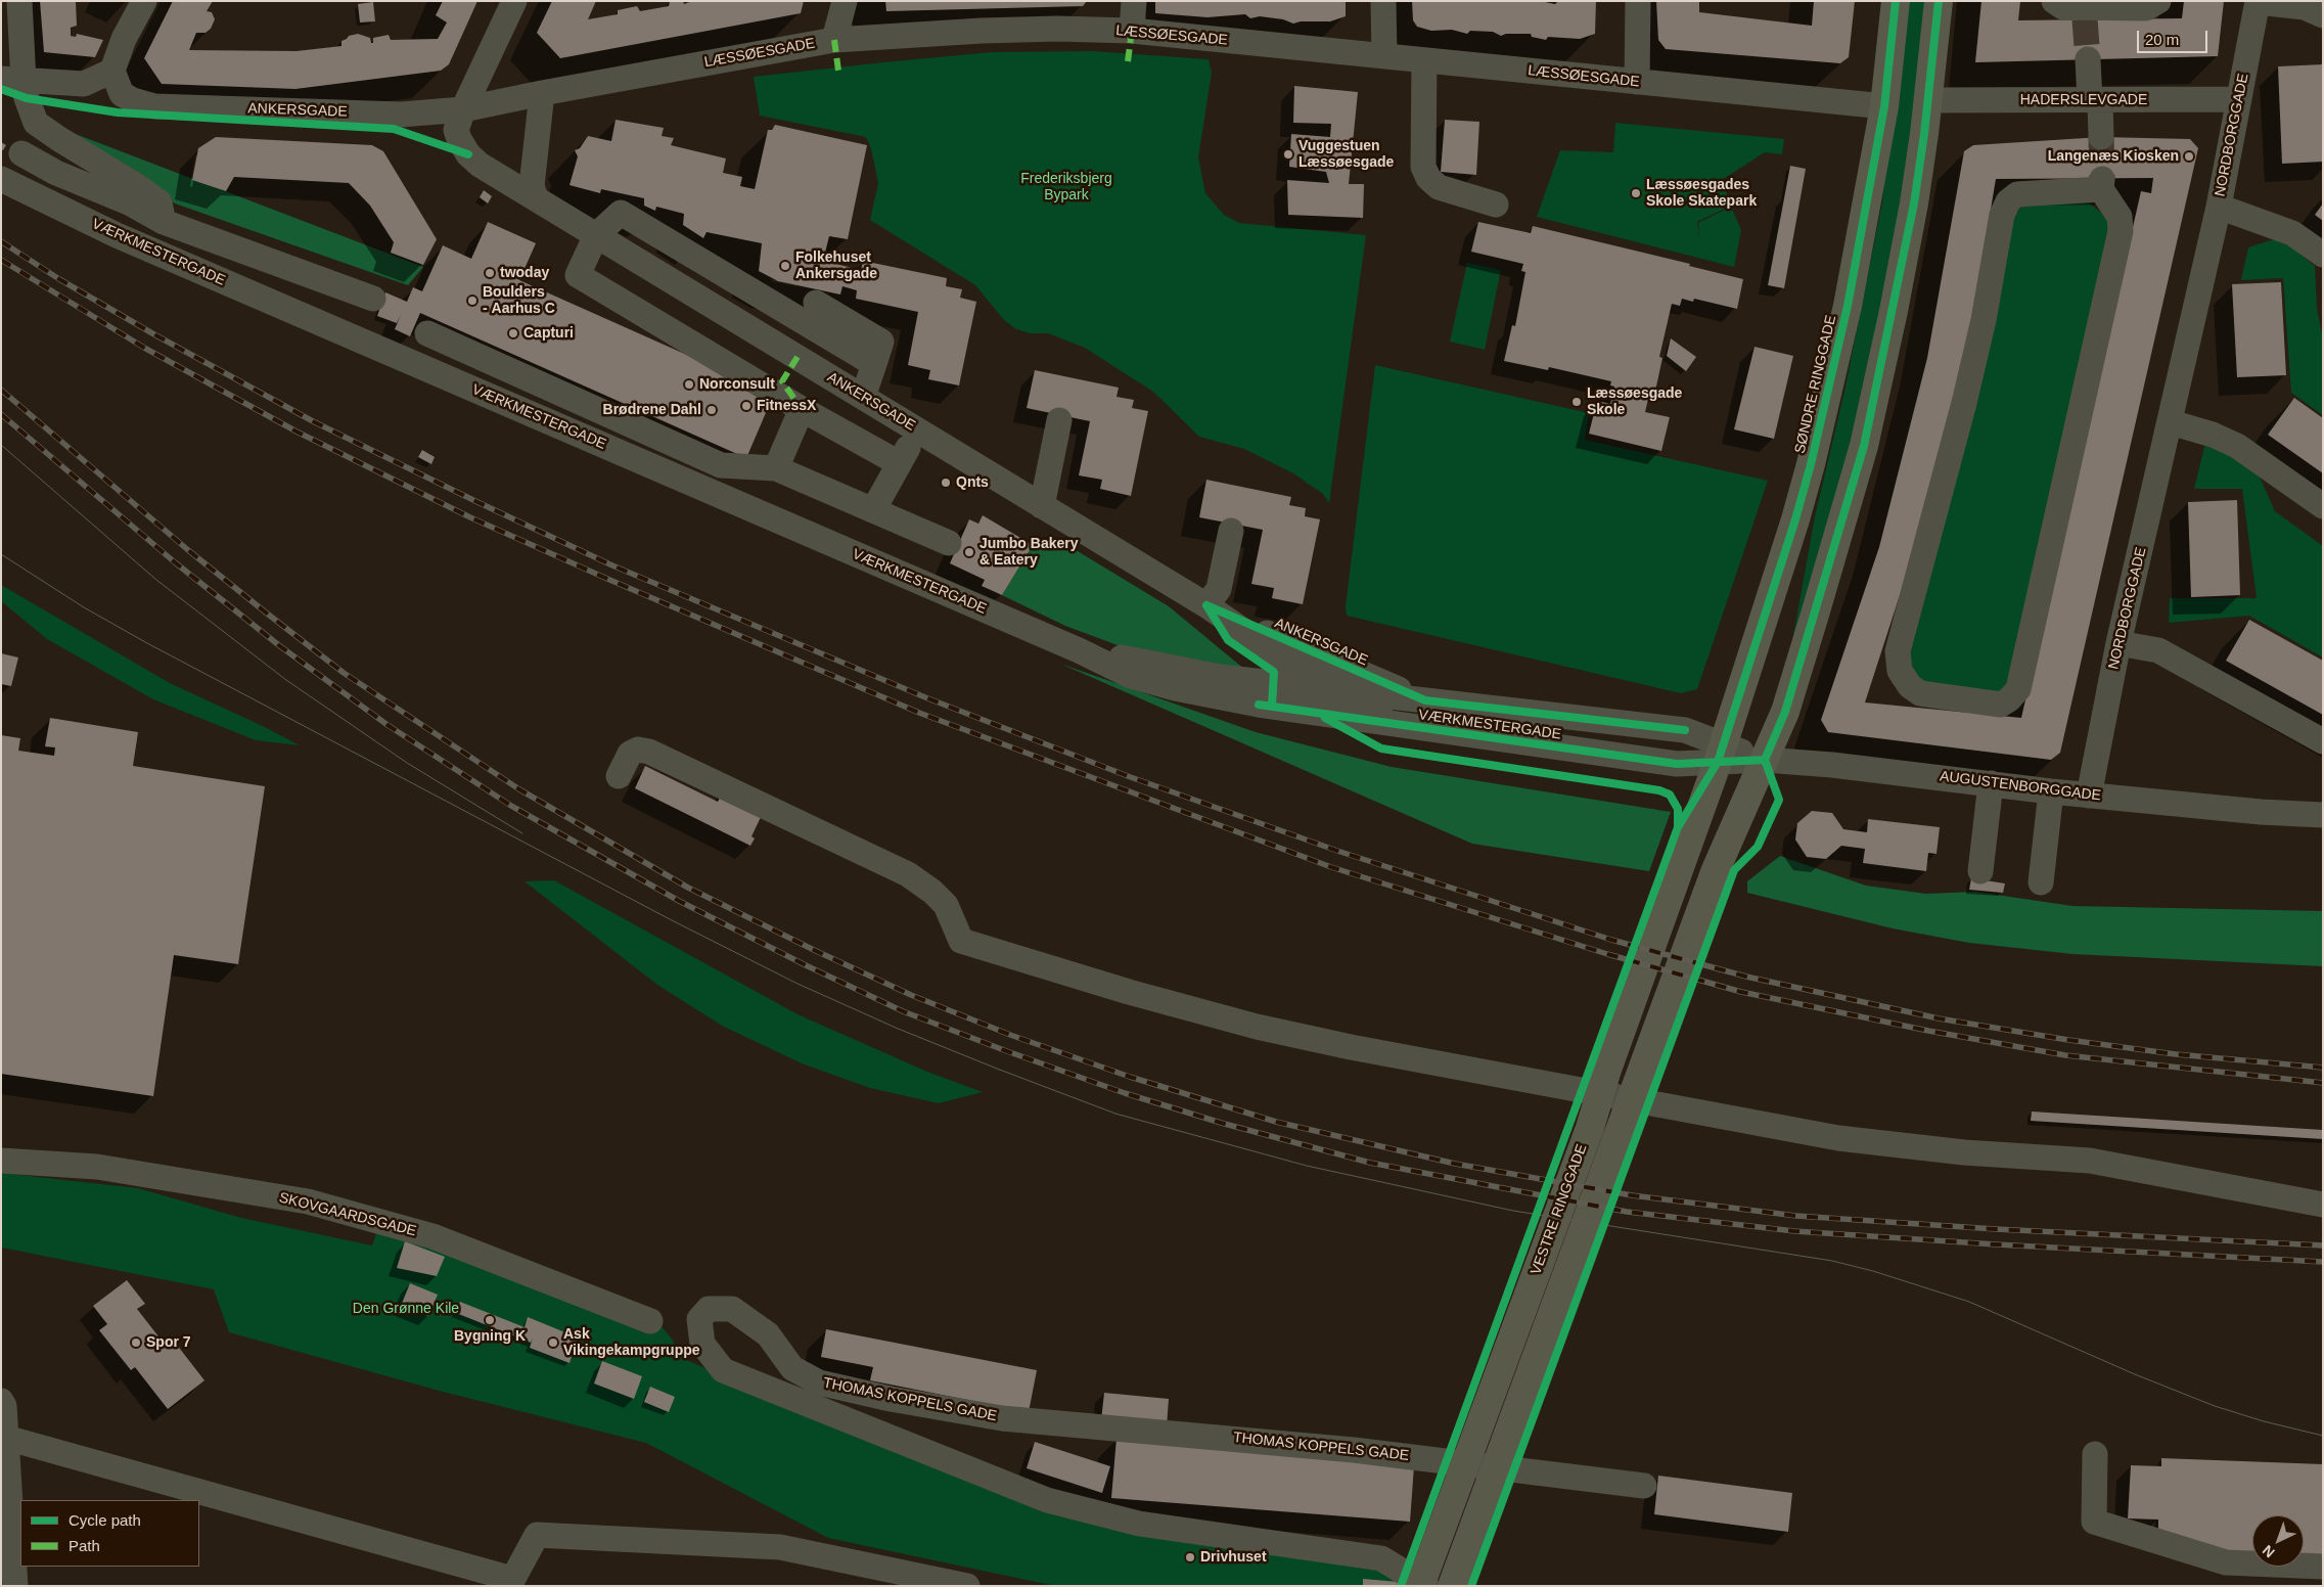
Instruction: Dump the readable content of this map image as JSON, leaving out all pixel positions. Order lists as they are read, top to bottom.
{
  "streets": {
    "main road": ["SØNDRE RINGGADE", "VESTRE RINGGADE"],
    "street": [
      "LÆSSØESGADE",
      "HADERSLEVGADE",
      "ANKERSGADE",
      "NORDBORGGADE",
      "VÆRKMESTERGADE",
      "AUGUSTENBORGGADE",
      "SKOVGAARDSGADE",
      "THOMAS KOPPELS GADE"
    ]
  },
  "crossings": [
    ["LÆSSØESGADE", "ANKERSGADE"],
    ["LÆSSØESGADE", "SØNDRE RINGGADE"],
    ["HADERSLEVGADE", "NORDBORGGADE"],
    ["ANKERSGADE", "VÆRKMESTERGADE"],
    ["NORDBORGGADE", "AUGUSTENBORGGADE"],
    ["VÆRKMESTERGADE", "SØNDRE RINGGADE"],
    ["VÆRKMESTERGADE", "AUGUSTENBORGGADE"],
    ["VÆRKMESTERGADE", "VESTRE RINGGADE"],
    ["SØNDRE RINGGADE", "VESTRE RINGGADE"],
    ["AUGUSTENBORGGADE", "VESTRE RINGGADE"]
  ],
  "parks": ["Frederiksbjerg Bypark", "Den Grønne Kile"],
  "places": [
    "Vuggestuen Læssøesgade",
    "Langenæs Kiosken",
    "Læssøesgades Skole Skatepark",
    "Folkehuset Ankersgade",
    "twoday",
    "Boulders - Aarhus C",
    "Capturi",
    "Norconsult",
    "Læssøesgade Skole",
    "FitnessX",
    "Brødrene Dahl",
    "Qnts",
    "Jumbo Bakery & Eatery",
    "Bygning K",
    "Spor 7",
    "Ask Vikingekampgruppe",
    "Drivhuset"
  ],
  "legend": ["Cycle path", "Path"],
  "scale_bar": "20 m",
  "north": "bottom left"
}
